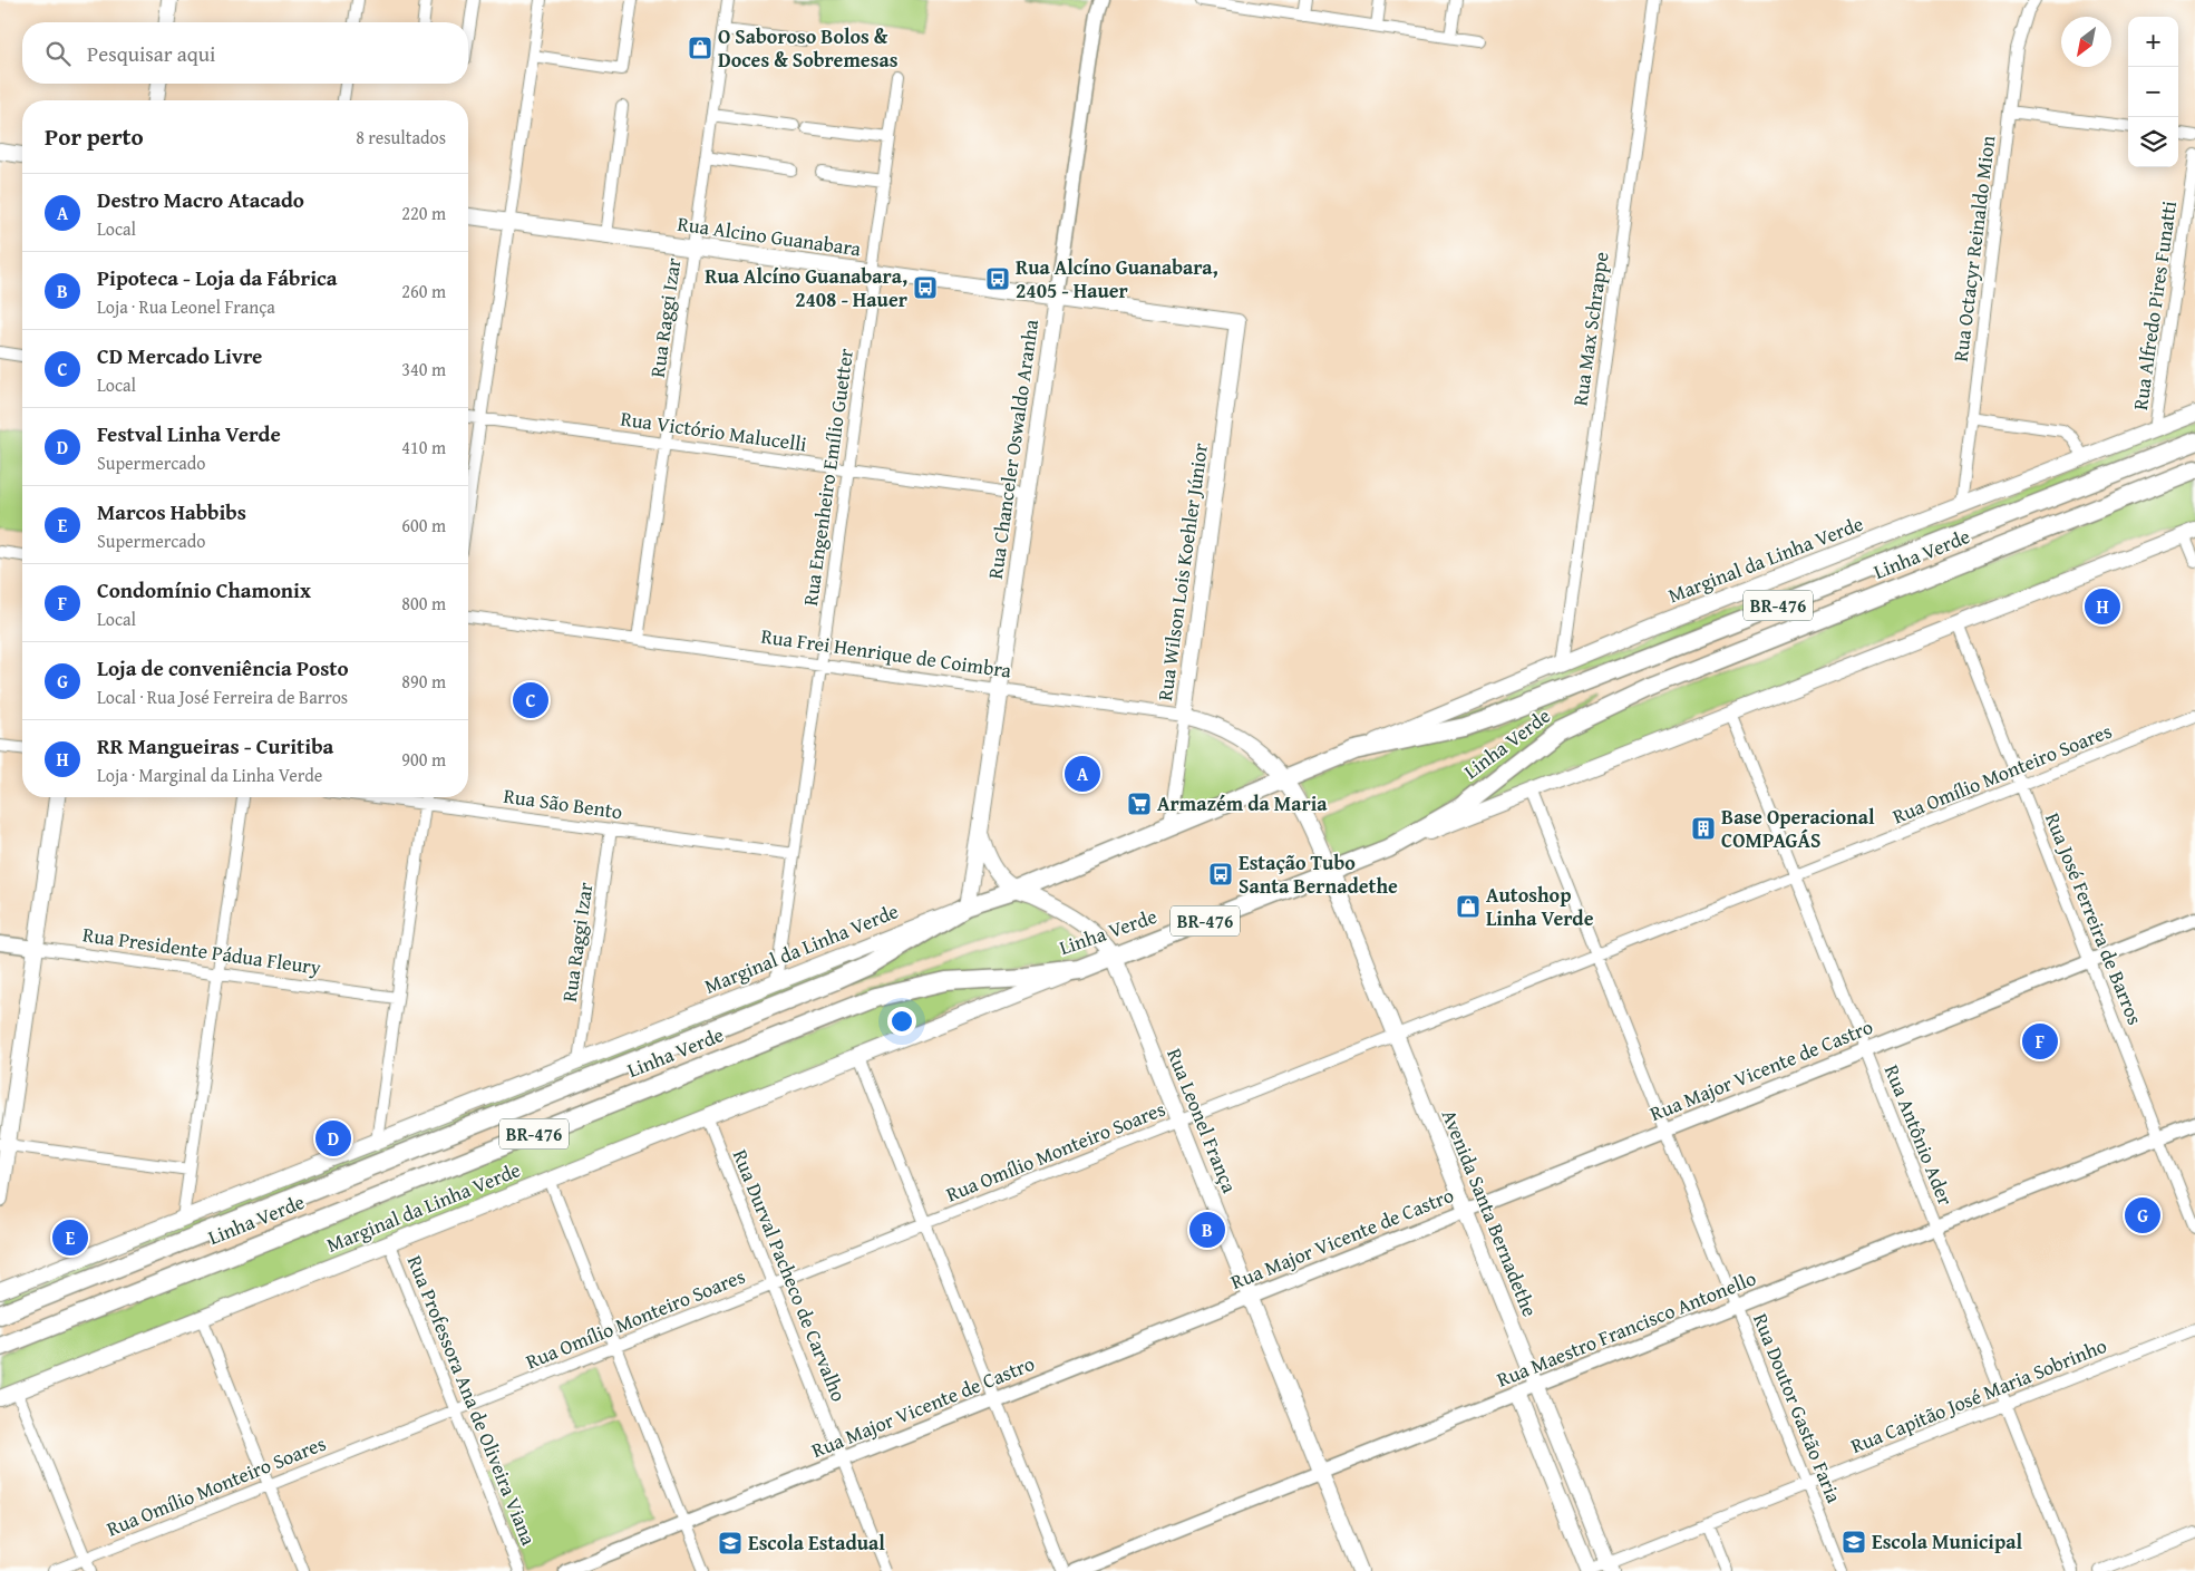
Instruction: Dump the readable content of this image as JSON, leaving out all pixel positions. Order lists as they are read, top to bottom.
{
  "streets": {
    "highway": ["Linha Verde", "BR-476"],
    "main road": [
      "Rua Alcino Guanabara",
      "Rua Chanceler Oswaldo Aranha",
      "Marginal da Linha Verde",
      "Rua Wilson Lois Koehler Júnior",
      "Rua Frei Henrique de Coimbra",
      "Rua Leonel França",
      "Avenida Santa Bernadethe"
    ],
    "street": [
      "Rua Octacyr Reinaldo Mion",
      "Rua Alfredo Pires Funatti",
      "Rua Raggi Izar",
      "Rua Max Schrappe",
      "Rua Victório Malucelli",
      "Rua Engenheiro Emílio Guetter",
      "Rua Omílio Monteiro Soares",
      "Rua São Bento",
      "Rua José Ferreira de Barros",
      "Rua Presidente Pádua Fleury",
      "Rua Major Vicente de Castro",
      "Rua Antônio Ader",
      "Rua Durval Pacheco de Carvalho",
      "Rua Maestro Francisco Antonello",
      "Rua Capitão José Maria Sobrinho",
      "Rua Professora Ana de Oliveira Viana",
      "Rua Doutor Gastão Faria"
    ]
  },
  "crossings": [
    ["Rua Alcino Guanabara", "Rua Raggi Izar"],
    ["Rua Alcino Guanabara", "Rua Chanceler Oswaldo Aranha"],
    ["Rua Alcino Guanabara", "Rua Engenheiro Emílio Guetter"],
    ["Rua Alcino Guanabara", "Rua Wilson Lois Koehler Júnior"],
    ["Rua Octacyr Reinaldo Mion", "Marginal da Linha Verde"],
    ["Rua Alfredo Pires Funatti", "Marginal da Linha Verde"],
    ["Rua Raggi Izar", "Rua Victório Malucelli"],
    ["Rua Raggi Izar", "Marginal da Linha Verde"],
    ["Rua Raggi Izar", "Rua Frei Henrique de Coimbra"],
    ["Rua Raggi Izar", "Rua São Bento"],
    ["Rua Max Schrappe", "Marginal da Linha Verde"],
    ["Rua Victório Malucelli", "Rua Chanceler Oswaldo Aranha"],
    ["Rua Victório Malucelli", "Rua Engenheiro Emílio Guetter"],
    ["Rua Chanceler Oswaldo Aranha", "Linha Verde"],
    ["Rua Chanceler Oswaldo Aranha", "Marginal da Linha Verde"],
    ["Rua Chanceler Oswaldo Aranha", "Rua Frei Henrique de Coimbra"],
    ["Rua Chanceler Oswaldo Aranha", "Rua Leonel França"],
    ["Rua Engenheiro Emílio Guetter", "Marginal da Linha Verde"],
    ["Rua Engenheiro Emílio Guetter", "Rua Frei Henrique de Coimbra"],
    ["Rua Engenheiro Emílio Guetter", "Rua São Bento"],
    ["Linha Verde", "Marginal da Linha Verde"],
    ["Linha Verde", "Rua Wilson Lois Koehler Júnior"],
    ["Linha Verde", "Rua Frei Henrique de Coimbra"],
    ["Linha Verde", "Rua Leonel França"],
    ["Linha Verde", "Avenida Santa Bernadethe"],
    ["Marginal da Linha Verde", "Rua Durval Pacheco de Carvalho"],
    ["Marginal da Linha Verde", "Rua Professora Ana de Oliveira Viana"],
    ["Rua Wilson Lois Koehler Júnior", "Rua Frei Henrique de Coimbra"],
    ["Rua Frei Henrique de Coimbra", "Avenida Santa Bernadethe"],
    ["Rua Omílio Monteiro Soares", "Rua José Ferreira de Barros"],
    ["Rua Omílio Monteiro Soares", "Rua Leonel França"],
    ["Rua Omílio Monteiro Soares", "Rua Antônio Ader"],
    ["Rua Omílio Monteiro Soares", "Avenida Santa Bernadethe"],
    ["Rua Omílio Monteiro Soares", "Rua Durval Pacheco de Carvalho"],
    ["Rua Omílio Monteiro Soares", "Rua Professora Ana de Oliveira Viana"],
    ["Rua Omílio Monteiro Soares", "Rua Doutor Gastão Faria"],
    ["Rua José Ferreira de Barros", "Rua Major Vicente de Castro"],
    ["Rua José Ferreira de Barros", "Rua Maestro Francisco Antonello"],
    ["Rua Major Vicente de Castro", "Rua Leonel França"],
    ["Rua Major Vicente de Castro", "Rua Antônio Ader"],
    ["Rua Major Vicente de Castro", "Avenida Santa Bernadethe"],
    ["Rua Major Vicente de Castro", "Rua Durval Pacheco de Carvalho"],
    ["Rua Major Vicente de Castro", "Rua Doutor Gastão Faria"],
    ["Rua Leonel França", "Rua Maestro Francisco Antonello"],
    ["Rua Antônio Ader", "Rua Maestro Francisco Antonello"],
    ["Rua Antônio Ader", "Rua Capitão José Maria Sobrinho"],
    ["Avenida Santa Bernadethe", "Rua Maestro Francisco Antonello"],
    ["Avenida Santa Bernadethe", "Rua Capitão José Maria Sobrinho"],
    ["Rua Maestro Francisco Antonello", "Rua Doutor Gastão Faria"],
    ["Rua Capitão José Maria Sobrinho", "Rua Doutor Gastão Faria"]
  ],
  "places": {
    "shop": ["O Saboroso Bolos & Doces & Sobremesas", "Autoshop Linha Verde"],
    "bus stop": ["Rua Alcíno Guanabara, 2405 - Hauer", "Rua Alcíno Guanabara, 2408 - Hauer", "Estação Tubo Santa Bernadethe"],
    "supermarket": ["Armazém da Maria"],
    "building": ["Base Operacional COMPAGÁS"],
    "school or university": ["Escola Municipal", "Escola Estadual"]
  },
  "north": "bottom left",
  "page": {
    "map_buttons": ["+", "−"],
    "search": "Pesquisar aqui",
    "heading": ["Por perto", "8 resultados"],
    "list": [
      {
        "mark": "A",
        "name": "Destro Macro Atacado",
        "note": "Local",
        "value": "220 m"
      },
      {
        "mark": "B",
        "name": "Pipoteca - Loja da Fábrica",
        "note": "Loja · Rua Leonel França",
        "value": "260 m"
      },
      {
        "mark": "C",
        "name": "CD Mercado Livre",
        "note": "Local",
        "value": "340 m"
      },
      {
        "mark": "D",
        "name": "Festval Linha Verde",
        "note": "Supermercado",
        "value": "410 m"
      },
      {
        "mark": "E",
        "name": "Marcos Habbibs",
        "note": "Supermercado",
        "value": "600 m"
      },
      {
        "mark": "F",
        "name": "Condomínio Chamonix",
        "note": "Local",
        "value": "800 m"
      },
      {
        "mark": "G",
        "name": "Loja de conveniência Posto",
        "note": "Local · Rua José Ferreira de Barros",
        "value": "890 m"
      },
      {
        "mark": "H",
        "name": "RR Mangueiras - Curitiba",
        "note": "Loja · Marginal da Linha Verde",
        "value": "900 m"
      }
    ],
    "pins": [
      "H",
      "C",
      "A",
      "F",
      "D",
      "G",
      "B",
      "E"
    ]
  }
}
